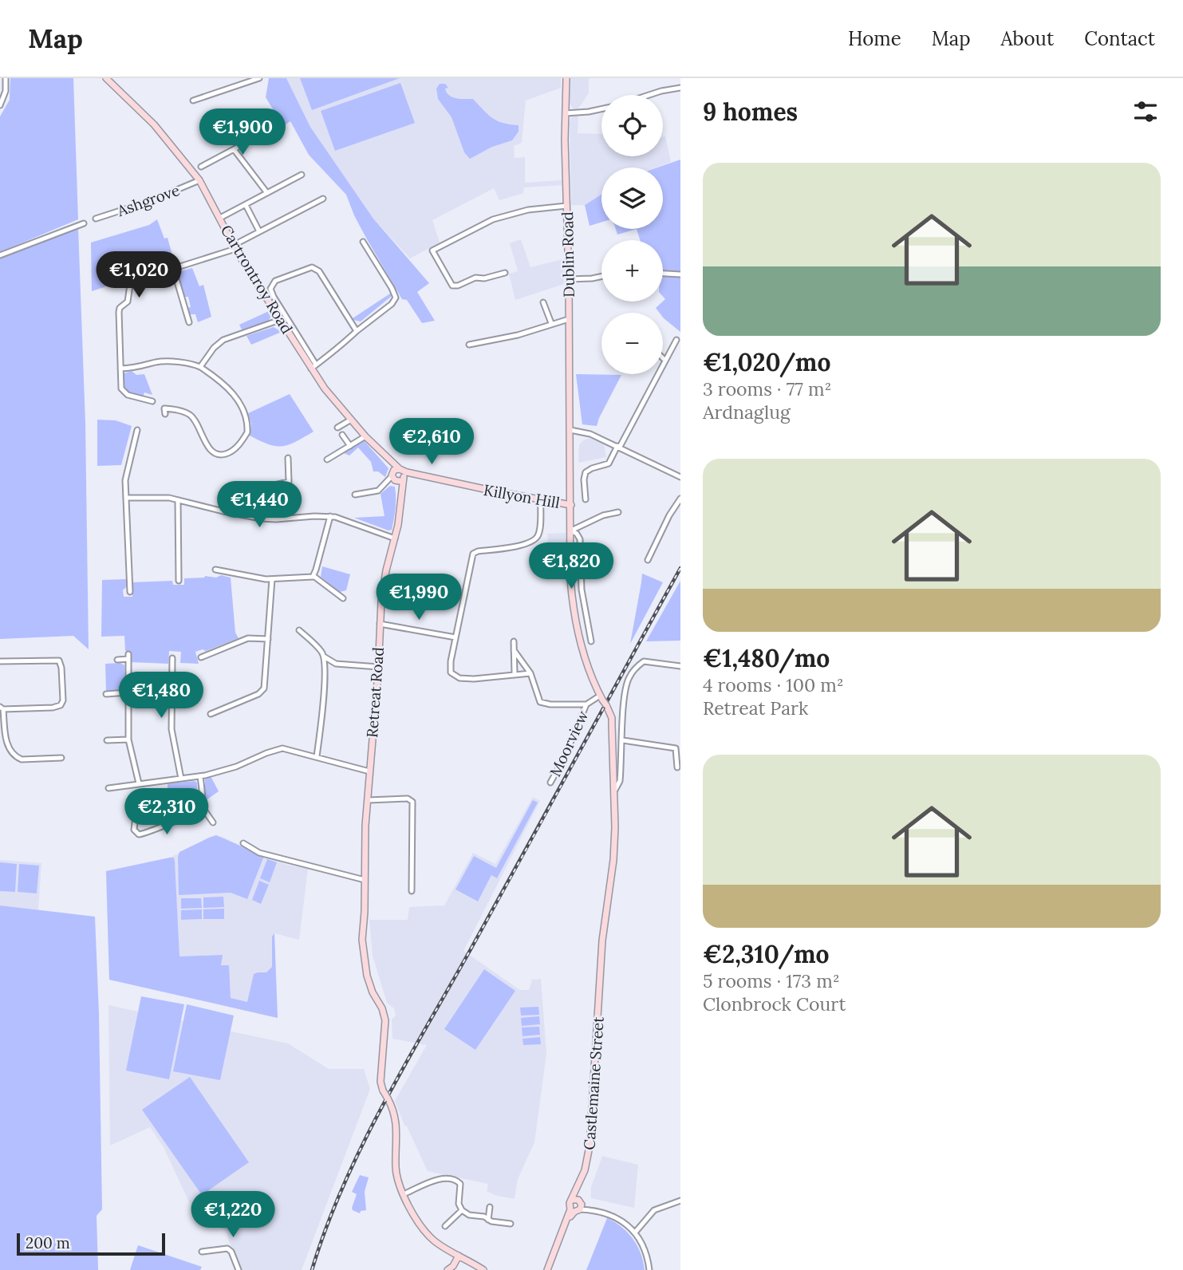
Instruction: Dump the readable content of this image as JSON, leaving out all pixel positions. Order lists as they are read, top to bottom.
{
  "streets": {
    "street": [
      "Ashgrove",
      "Dublin Road",
      "Cartrontroy Road",
      "Killyon Hill",
      "Retreat Road",
      "Moorview",
      "Castlemaine Street"
    ]
  },
  "crossings": [
    ["Ashgrove", "Cartrontroy Road"],
    ["Dublin Road", "Killyon Hill"],
    ["Dublin Road", "Moorview"],
    ["Dublin Road", "Castlemaine Street"],
    ["Cartrontroy Road", "Killyon Hill"],
    ["Cartrontroy Road", "Retreat Road"],
    ["Killyon Hill", "Retreat Road"]
  ],
  "scale_bar": "200 m",
  "page": {
    "header": "Map",
    "nav": [
      "Home",
      "Map",
      "About",
      "Contact"
    ],
    "heading": "9 homes",
    "map_buttons": ["+", "−"],
    "price": [
      "€1,900",
      "€1,020",
      "€2,610",
      "€1,440",
      "€1,820",
      "€1,990",
      "€1,480",
      "€2,310",
      "€1,220"
    ],
    "list": [
      {
        "name": "€1,020/mo",
        "note": "3 rooms · 77 m² · Ardnaglug"
      },
      {
        "name": "€1,480/mo",
        "note": "4 rooms · 100 m² · Retreat Park"
      },
      {
        "name": "€2,310/mo",
        "note": "5 rooms · 173 m² · Clonbrock Court"
      }
    ],
    "scale": "200 m"
  }
}
